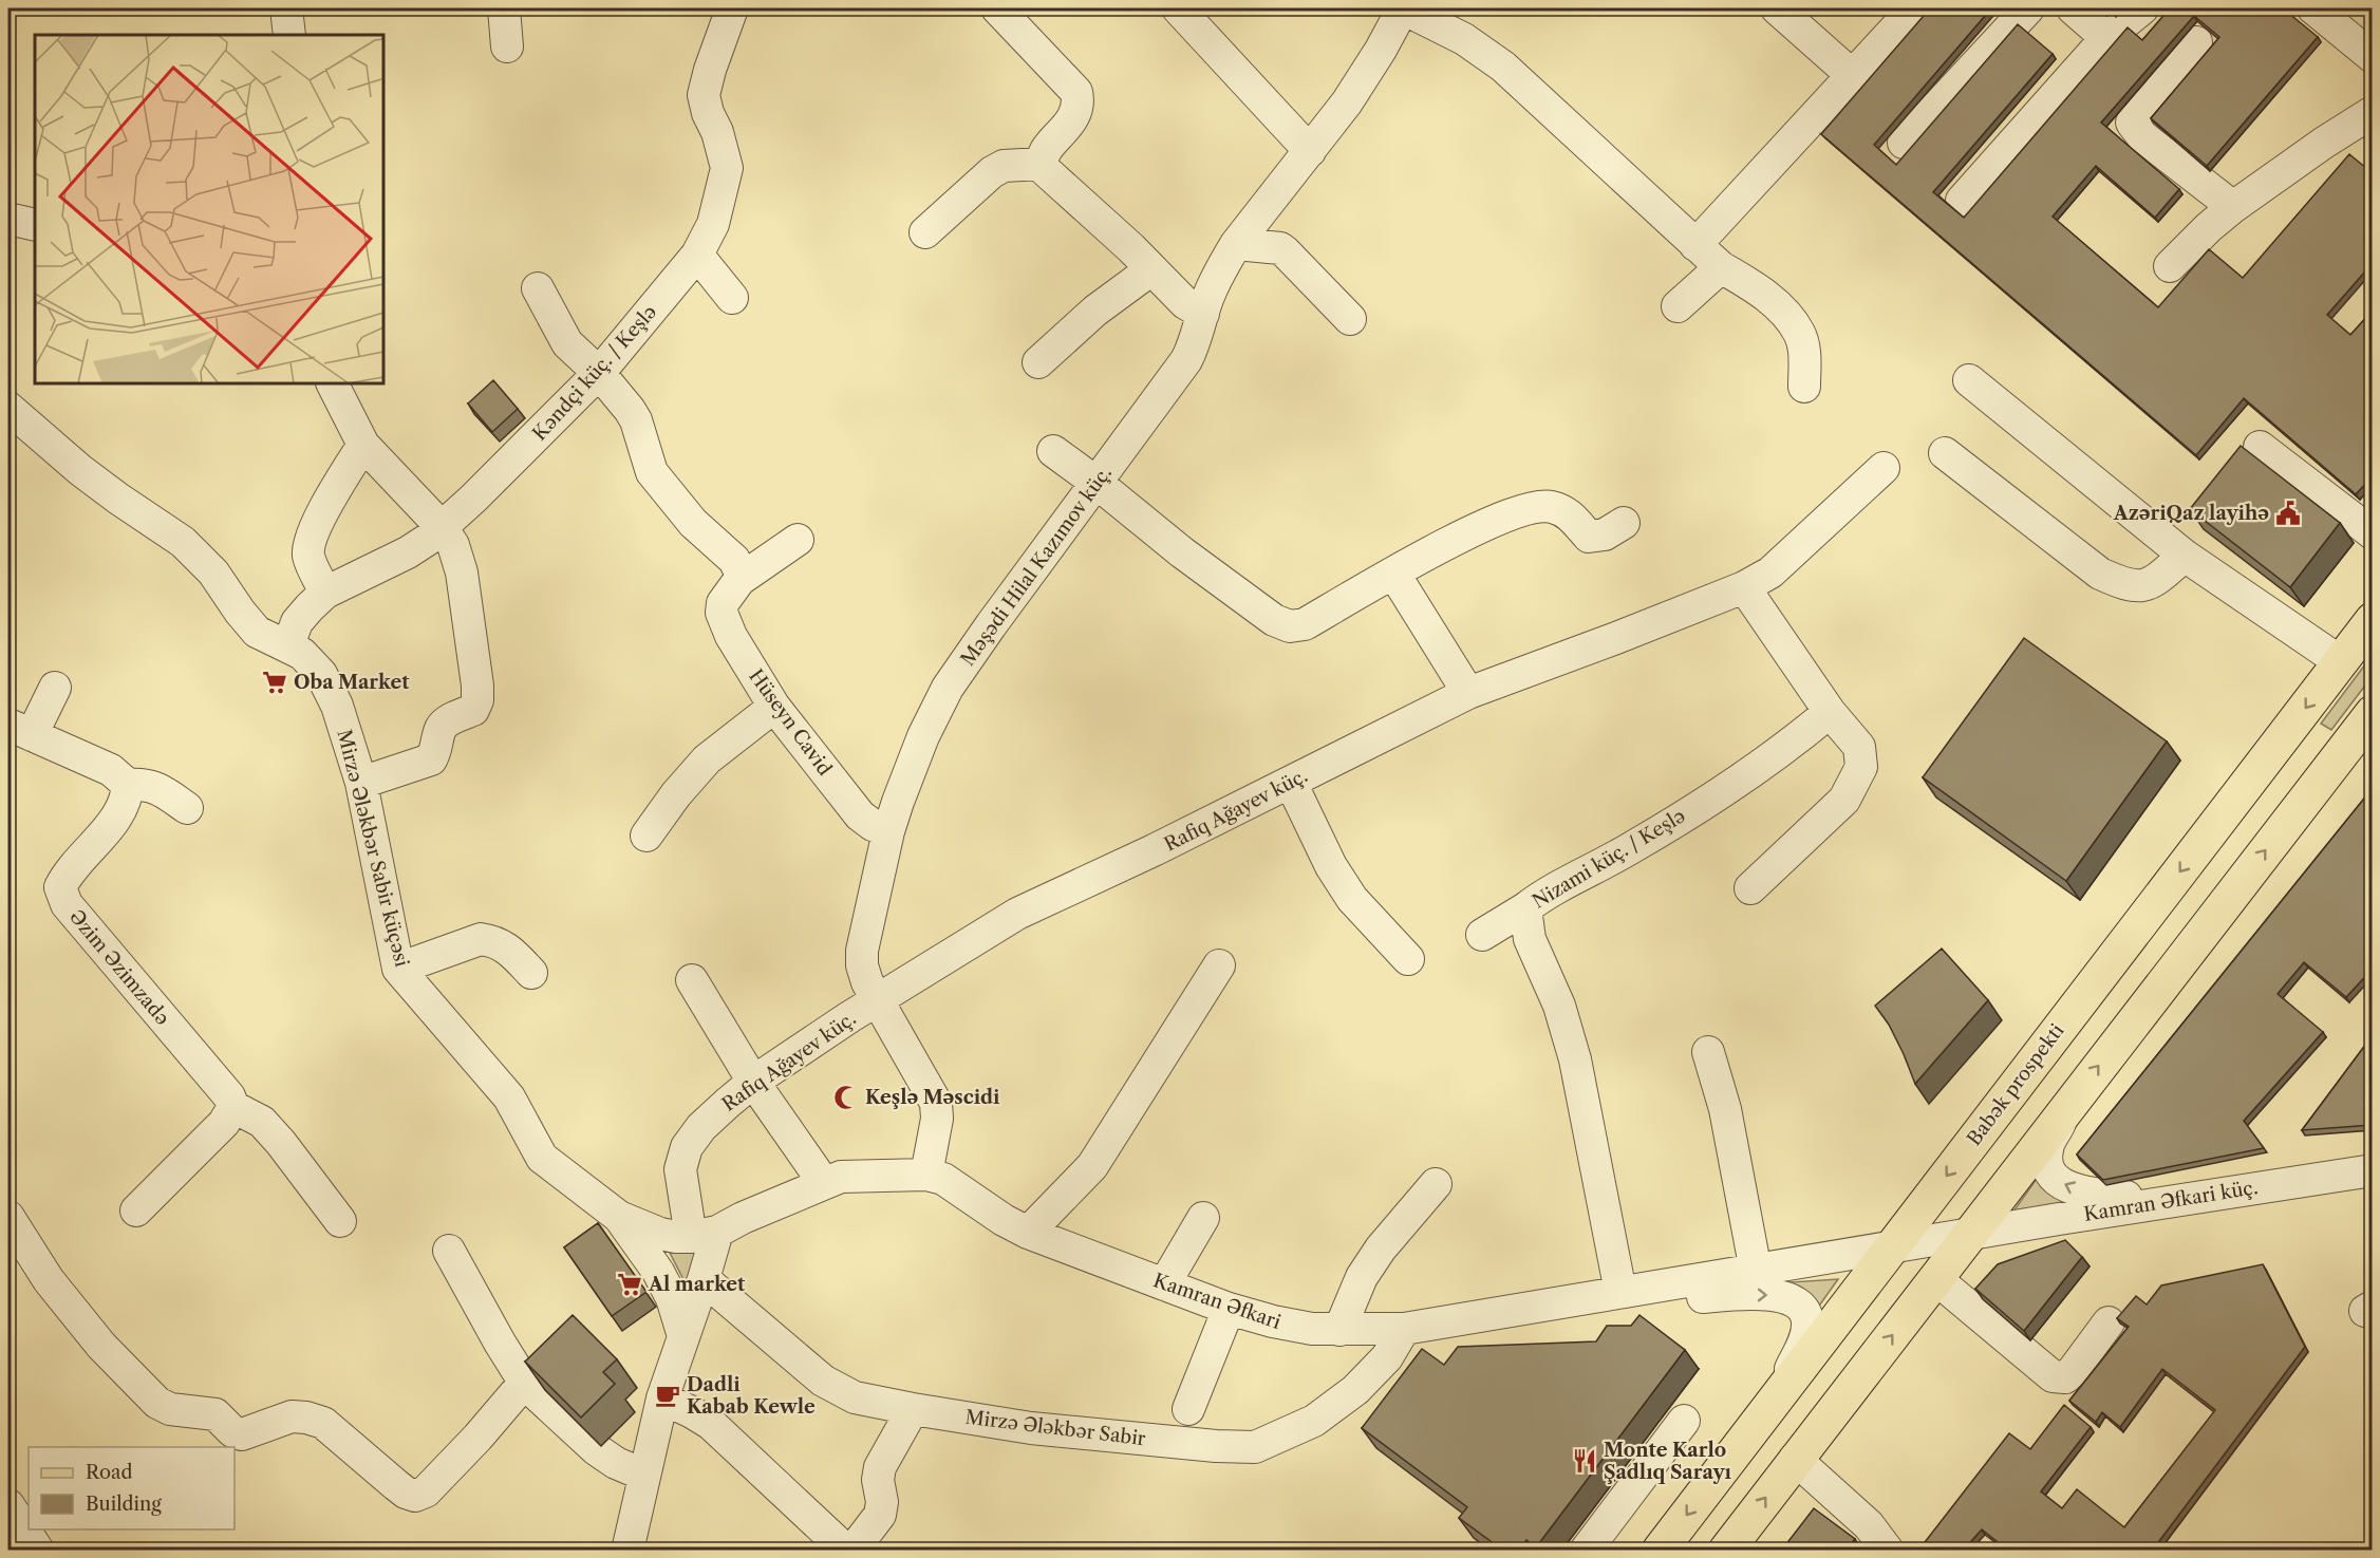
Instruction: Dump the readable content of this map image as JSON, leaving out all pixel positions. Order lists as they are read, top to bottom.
{
  "streets": {
    "main road": ["Babək prospekti"],
    "street": [
      "Kəndçi küç. / Keşlə",
      "Məşədi Hilal Kazımov küç.",
      "Hüseyn Cavid",
      "Rafiq Ağayev küç.",
      "Mirzə Ələkbər Sabir küçəsi",
      "Nizami küç. / Keşlə",
      "Əzim Əzimzadə",
      "Kamran Əfkari küç.",
      "Kamran Əfkari",
      "Mirzə Ələkbər Sabir"
    ]
  },
  "crossings": [
    ["Kəndçi küç. / Keşlə", "Mirzə Ələkbər Sabir küçəsi"],
    ["Məşədi Hilal Kazımov küç.", "Hüseyn Cavid"],
    ["Məşədi Hilal Kazımov küç.", "Rafiq Ağayev küç."],
    ["Məşədi Hilal Kazımov küç.", "Kamran Əfkari"],
    ["Rafiq Ağayev küç.", "Mirzə Ələkbər Sabir küçəsi"],
    ["Nizami küç. / Keşlə", "Kamran Əfkari"],
    ["Babək prospekti", "Kamran Əfkari küç."],
    ["Babək prospekti", "Kamran Əfkari"],
    ["Kamran Əfkari küç.", "Kamran Əfkari"],
    ["Kamran Əfkari", "Mirzə Ələkbər Sabir"]
  ],
  "places": {
    "public building": ["AzəriQaz layihə"],
    "supermarket": ["Oba Market", "Al market"],
    "mosque": ["Keşlə Məscidi"],
    "cafe": ["Dadli Kabab Kewle"],
    "restaurant": ["Monte Karlo Şadlıq Sarayı"]
  },
  "legend": ["Road", "Building"]
}
